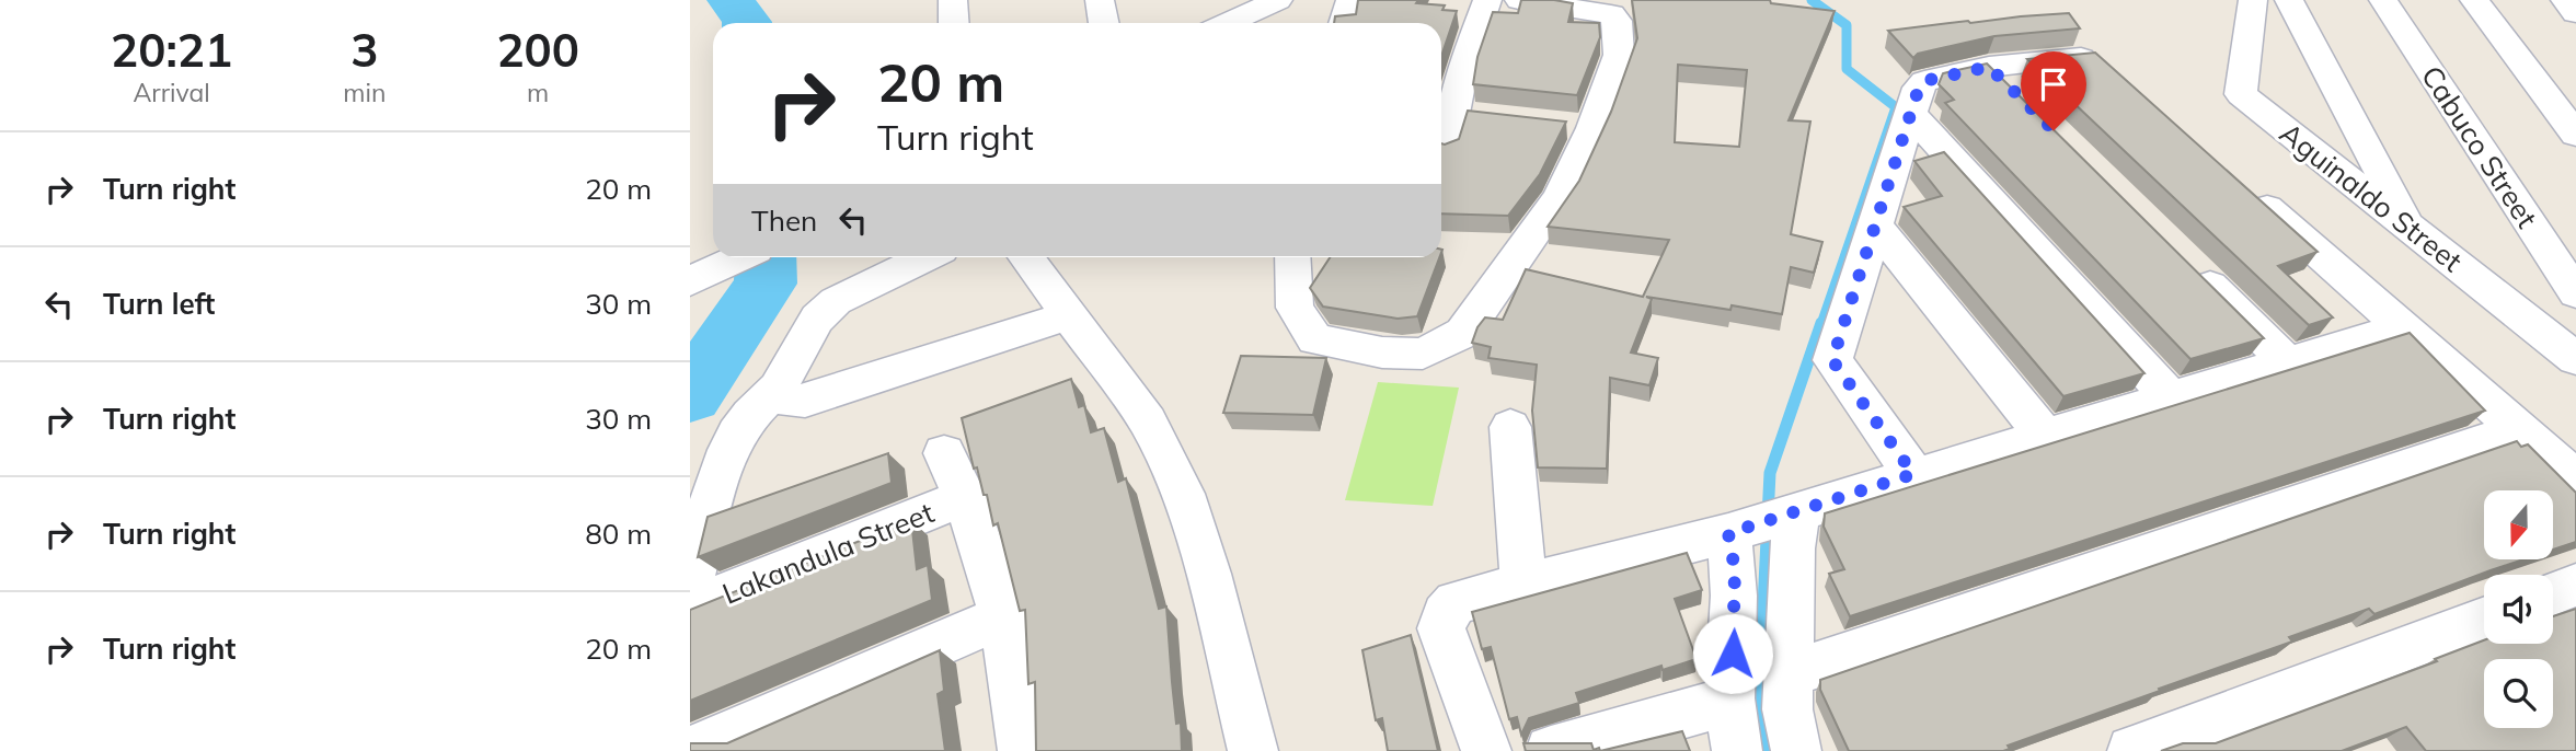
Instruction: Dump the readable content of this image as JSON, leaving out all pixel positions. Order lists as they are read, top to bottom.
{
  "streets": {
    "street": ["Cabuco Street", "Aguinaldo Street", "Lakandula Street"]
  },
  "north": "bottom",
  "page": {
    "eta": [
      "20:21",
      "Arrival",
      "3",
      "min",
      "200",
      "m"
    ],
    "turn": ["20 m", "Turn right"],
    "list": [
      {
        "name": "Turn right",
        "value": "20 m"
      },
      {
        "name": "Turn left",
        "value": "30 m"
      },
      {
        "name": "Turn right",
        "value": "30 m"
      },
      {
        "name": "Turn right",
        "value": "80 m"
      },
      {
        "name": "Turn right",
        "value": "20 m"
      }
    ],
    "then": "Then"
  }
}
